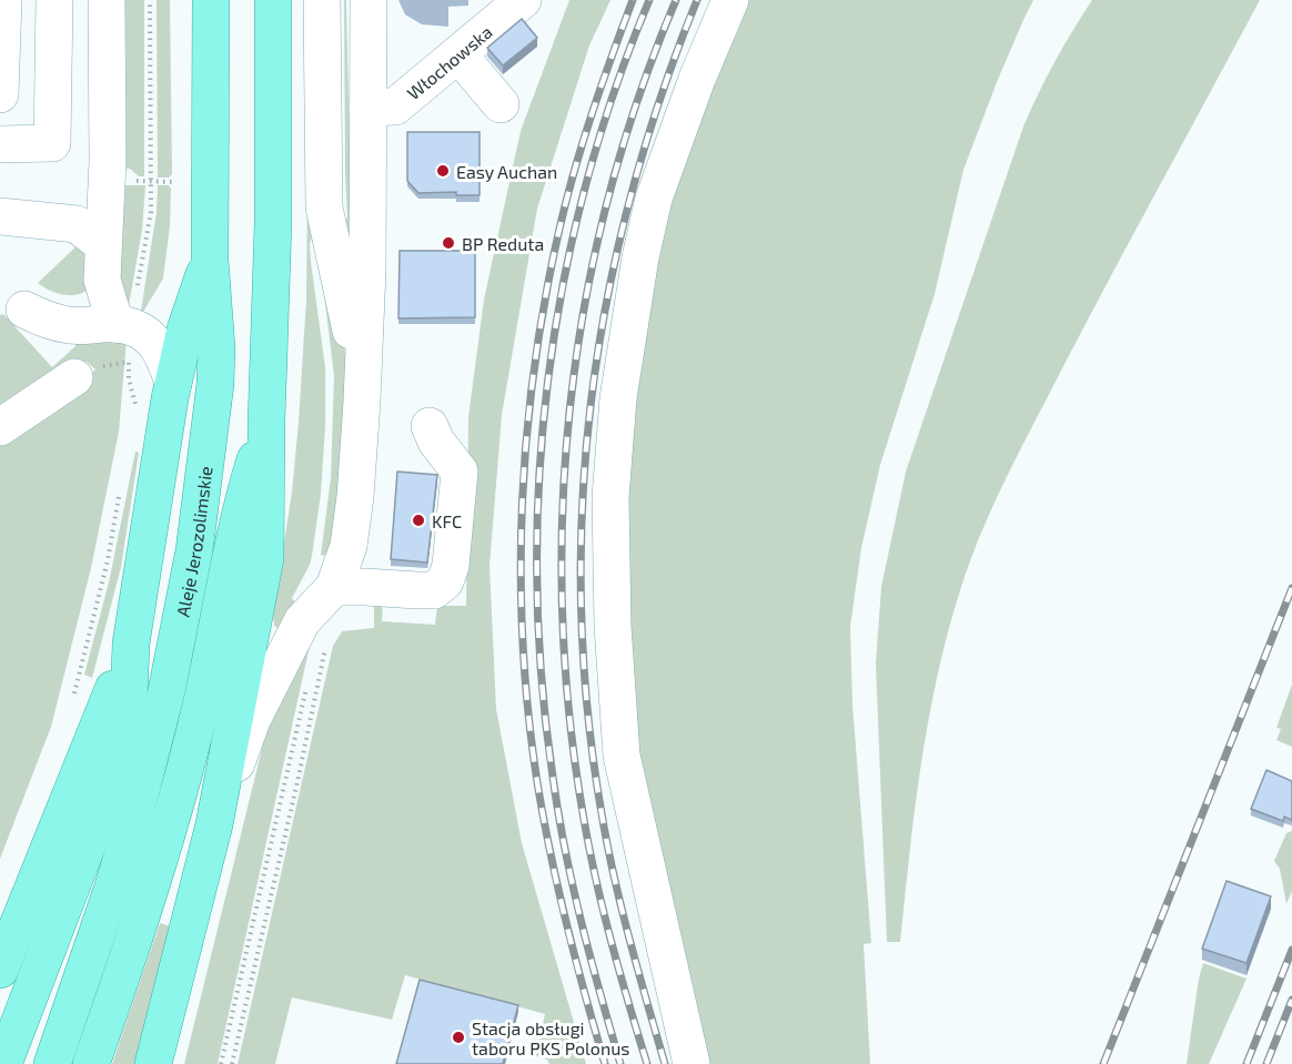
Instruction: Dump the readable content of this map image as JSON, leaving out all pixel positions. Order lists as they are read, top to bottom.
{
  "streets": {
    "main road": ["Aleje Jerozolimskie"],
    "street": ["Włochowska"]
  },
  "places": [
    "Easy Auchan",
    "BP Reduta",
    "KFC",
    "Stacja obsługi taboru PKS Polonus"
  ]
}
